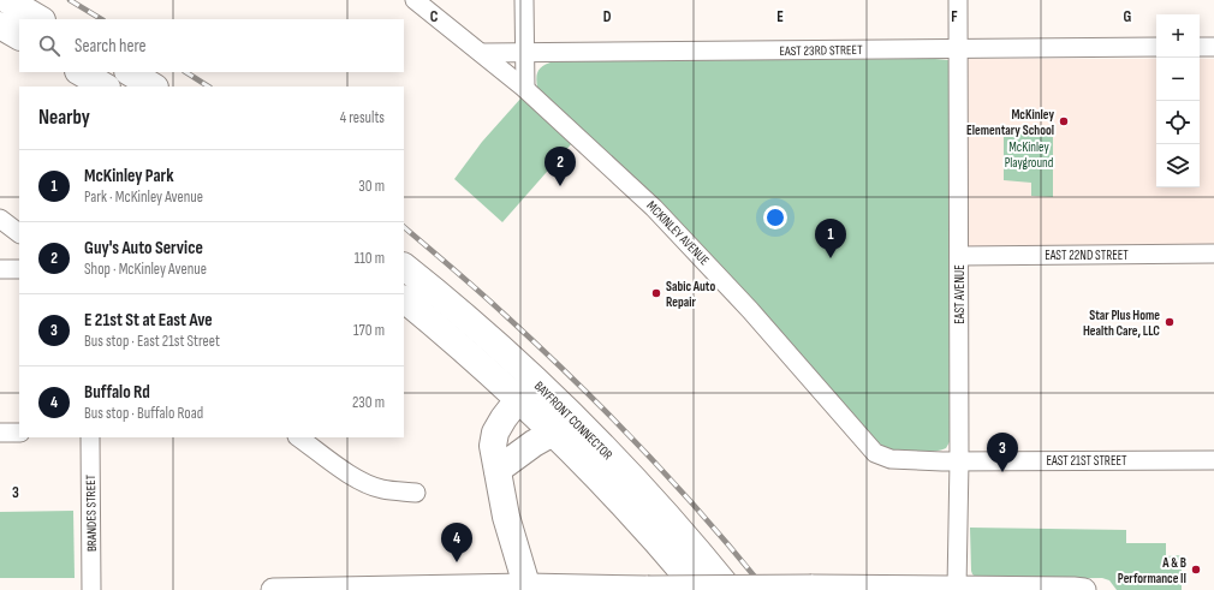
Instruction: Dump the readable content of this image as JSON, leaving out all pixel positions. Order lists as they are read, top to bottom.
{
  "streets": {
    "highway": ["BAYFRONT CONNECTOR"],
    "street": [
      "EAST 23RD STREET",
      "MCKINLEY AVENUE",
      "EAST 22ND STREET",
      "EAST AVENUE",
      "EAST 21ST STREET",
      "BRANDES STREET"
    ]
  },
  "crossings": [
    ["EAST 23RD STREET", "MCKINLEY AVENUE"],
    ["EAST 23RD STREET", "EAST AVENUE"],
    ["MCKINLEY AVENUE", "EAST AVENUE"],
    ["MCKINLEY AVENUE", "EAST 21ST STREET"],
    ["EAST 22ND STREET", "EAST AVENUE"],
    ["EAST AVENUE", "EAST 21ST STREET"]
  ],
  "parks": ["McKinley Playground"],
  "places": [
    "McKinley Elementary School",
    "Sabic Auto Repair",
    "Star Plus Home Health Care, LLC",
    "A & B Performance II"
  ],
  "page": {
    "map_buttons": ["+", "−"],
    "search": "Search here",
    "heading": ["Nearby", "4 results"],
    "pins": [
      "2",
      "1",
      "3",
      "4"
    ],
    "list": [
      {
        "mark": "1",
        "name": "McKinley Park",
        "note": "Park · McKinley Avenue",
        "value": "30 m"
      },
      {
        "mark": "2",
        "name": "Guy's Auto Service",
        "note": "Shop · McKinley Avenue",
        "value": "110 m"
      },
      {
        "mark": "3",
        "name": "E 21st St at East Ave",
        "note": "Bus stop · East 21st Street",
        "value": "170 m"
      },
      {
        "mark": "4",
        "name": "Buffalo Rd",
        "note": "Bus stop · Buffalo Road",
        "value": "230 m"
      }
    ]
  },
  "grid": {
    "columns": [
      "C",
      "D",
      "E",
      "F",
      "G"
    ],
    "rows": ["3"]
  }
}
